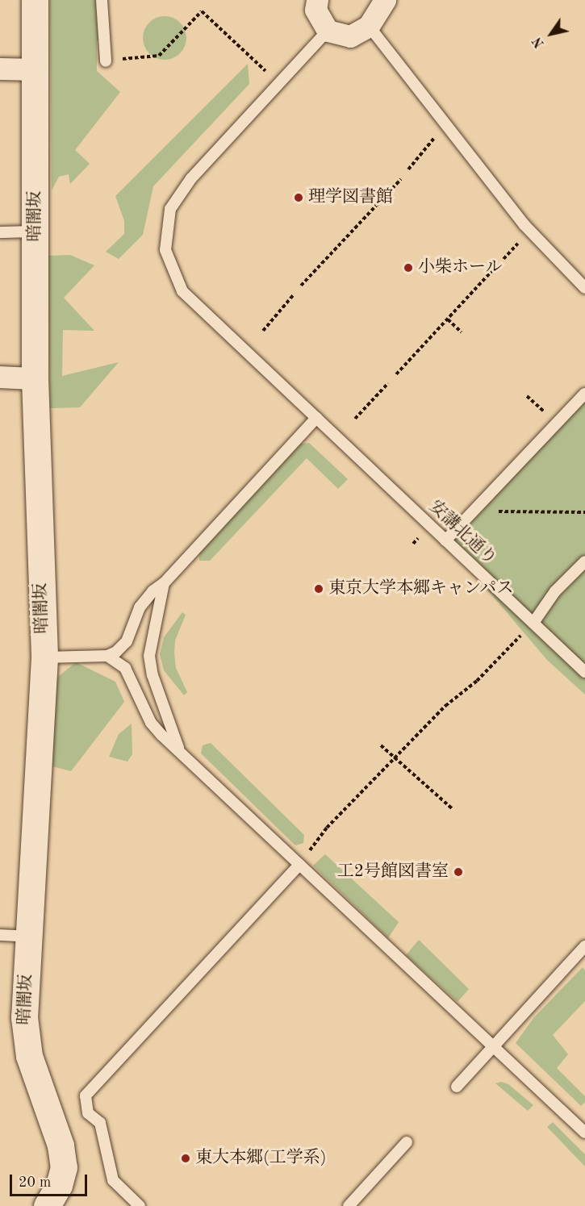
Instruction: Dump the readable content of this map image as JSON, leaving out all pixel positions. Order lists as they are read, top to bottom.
{
  "streets": {
    "street": ["暗闇坂"],
    "lane": ["安講北通り"]
  },
  "places": [
    "理学図書館",
    "小柴ホール",
    "東京大学本郷キャンパス",
    "工2号館図書室",
    "東大本郷(工学系)"
  ],
  "scale_bar": "20 m",
  "north": "bottom left"
}
